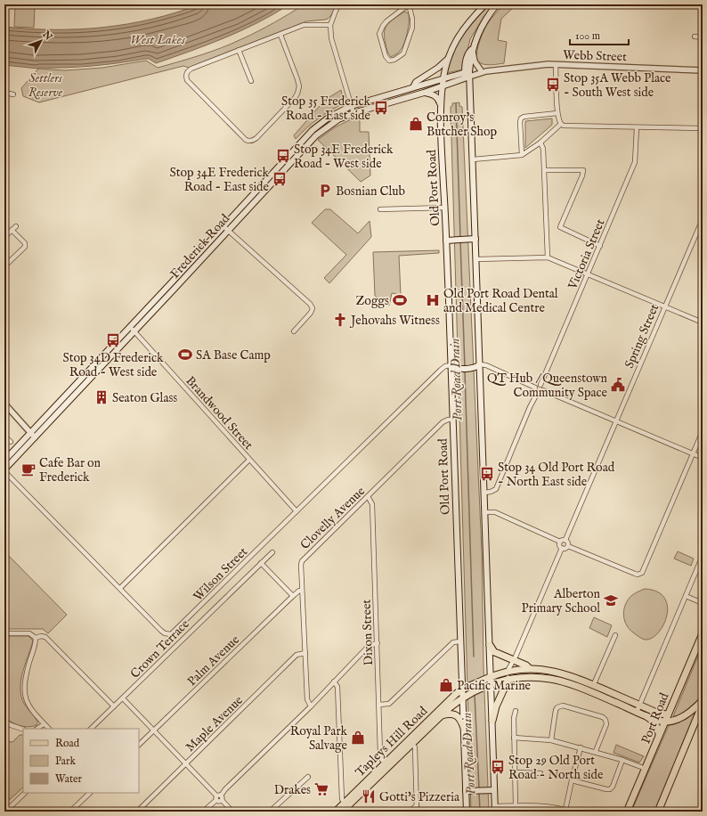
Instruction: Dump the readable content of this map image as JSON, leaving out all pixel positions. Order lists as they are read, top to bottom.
{
  "streets": {
    "main road": [
      "Old Port Road",
      "Frederick Road",
      "Port Road",
      "Tapleys Hill Road"
    ],
    "street": [
      "Webb Street",
      "Victoria Street",
      "Spring Street",
      "Brandwood Street",
      "Clovelly Avenue",
      "Wilson Street",
      "Dixon Street",
      "Crown Terrace",
      "Palm Avenue",
      "Maple Avenue"
    ]
  },
  "crossings": [
    ["Webb Street", "Frederick Road"],
    ["Old Port Road", "Frederick Road"],
    ["Old Port Road", "Clovelly Avenue"],
    ["Old Port Road", "Wilson Street"],
    ["Old Port Road", "Tapleys Hill Road"],
    ["Frederick Road", "Brandwood Street"],
    ["Frederick Road", "Wilson Street"],
    ["Brandwood Street", "Wilson Street"],
    ["Clovelly Avenue", "Dixon Street"],
    ["Clovelly Avenue", "Palm Avenue"],
    ["Clovelly Avenue", "Maple Avenue"],
    ["Dixon Street", "Tapleys Hill Road"]
  ],
  "water": ["West Lakes", "Port Road Drain"],
  "parks": ["Settlers Reserve"],
  "places": {
    "bus stop": [
      "Stop 35A Webb Place - South West side",
      "Stop 35 Frederick Road - East side",
      "Stop 34E Frederick Road - West side",
      "Stop 34E Frederick Road - East side",
      "Stop 34D Frederick Road - West side",
      "Stop 34 Old Port Road - North East side",
      "Stop 29 Old Port Road - North side"
    ],
    "shop": ["Conroy's Butcher Shop", "Pacific Marine", "Royal Park Salvage"],
    "parking": ["Bosnian Club"],
    "sports": ["Zoggs", "SA Base Camp"],
    "hospital": ["Old Port Road Dental and Medical Centre"],
    "church": ["Jehovahs Witness"],
    "public building": ["QT Hub / Queenstown Community Space"],
    "building": ["Seaton Glass"],
    "cafe": ["Cafe Bar on Frederick"],
    "school or university": ["Alberton Primary School"],
    "supermarket": ["Drakes"],
    "restaurant": ["Gotti's Pizzeria"]
  },
  "legend": ["Road", "Park", "Water"],
  "scale_bar": "100 m",
  "north": "top right"
}
